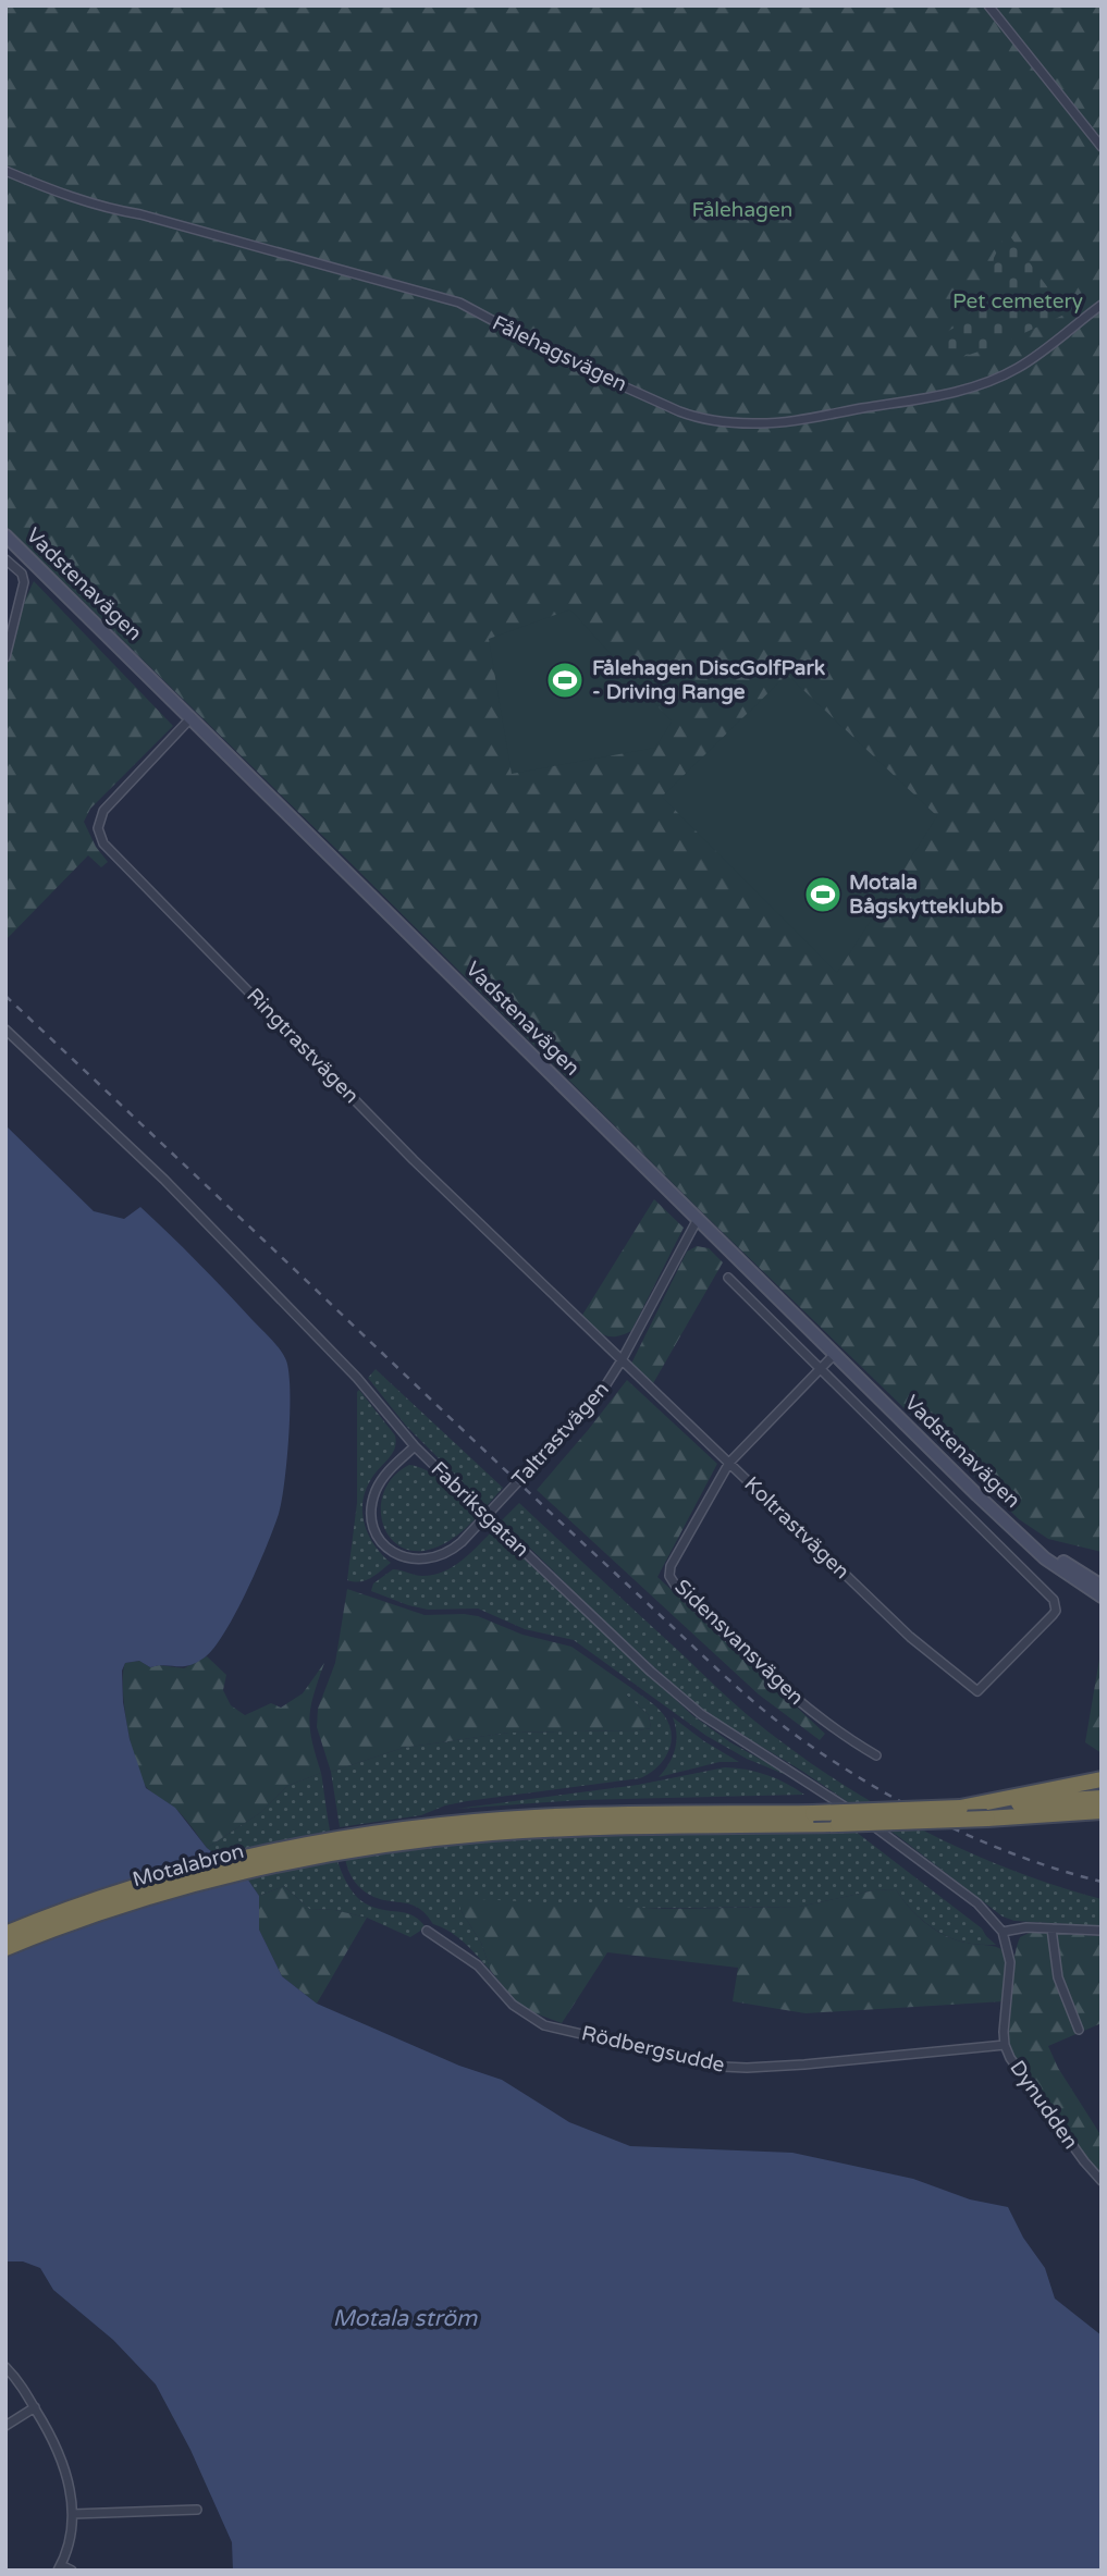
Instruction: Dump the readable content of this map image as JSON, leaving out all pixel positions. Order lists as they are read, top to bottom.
{
  "streets": {
    "highway": ["Motalabron"],
    "main road": ["Vadstenavägen"],
    "street": [
      "Fålehagsvägen",
      "Ringtrastvägen",
      "Taltrastvägen",
      "Fabriksgatan",
      "Koltrastvägen",
      "Sidensvansvägen",
      "Rödbergsudde",
      "Dynudden"
    ]
  },
  "crossings": [
    ["Vadstenavägen", "Ringtrastvägen"],
    ["Vadstenavägen", "Taltrastvägen"],
    ["Vadstenavägen", "Koltrastvägen"],
    ["Vadstenavägen", "Sidensvansvägen"],
    ["Ringtrastvägen", "Taltrastvägen"],
    ["Ringtrastvägen", "Koltrastvägen"],
    ["Taltrastvägen", "Fabriksgatan"],
    ["Taltrastvägen", "Koltrastvägen"],
    ["Fabriksgatan", "Dynudden"],
    ["Koltrastvägen", "Sidensvansvägen"],
    ["Rödbergsudde", "Dynudden"]
  ],
  "water": ["Motala ström"],
  "parks": ["Fålehagen", "Pet cemetery"],
  "places": {
    "sports": ["Fålehagen DiscGolfPark - Driving Range", "Motala Bågskytteklubb"]
  }
}
